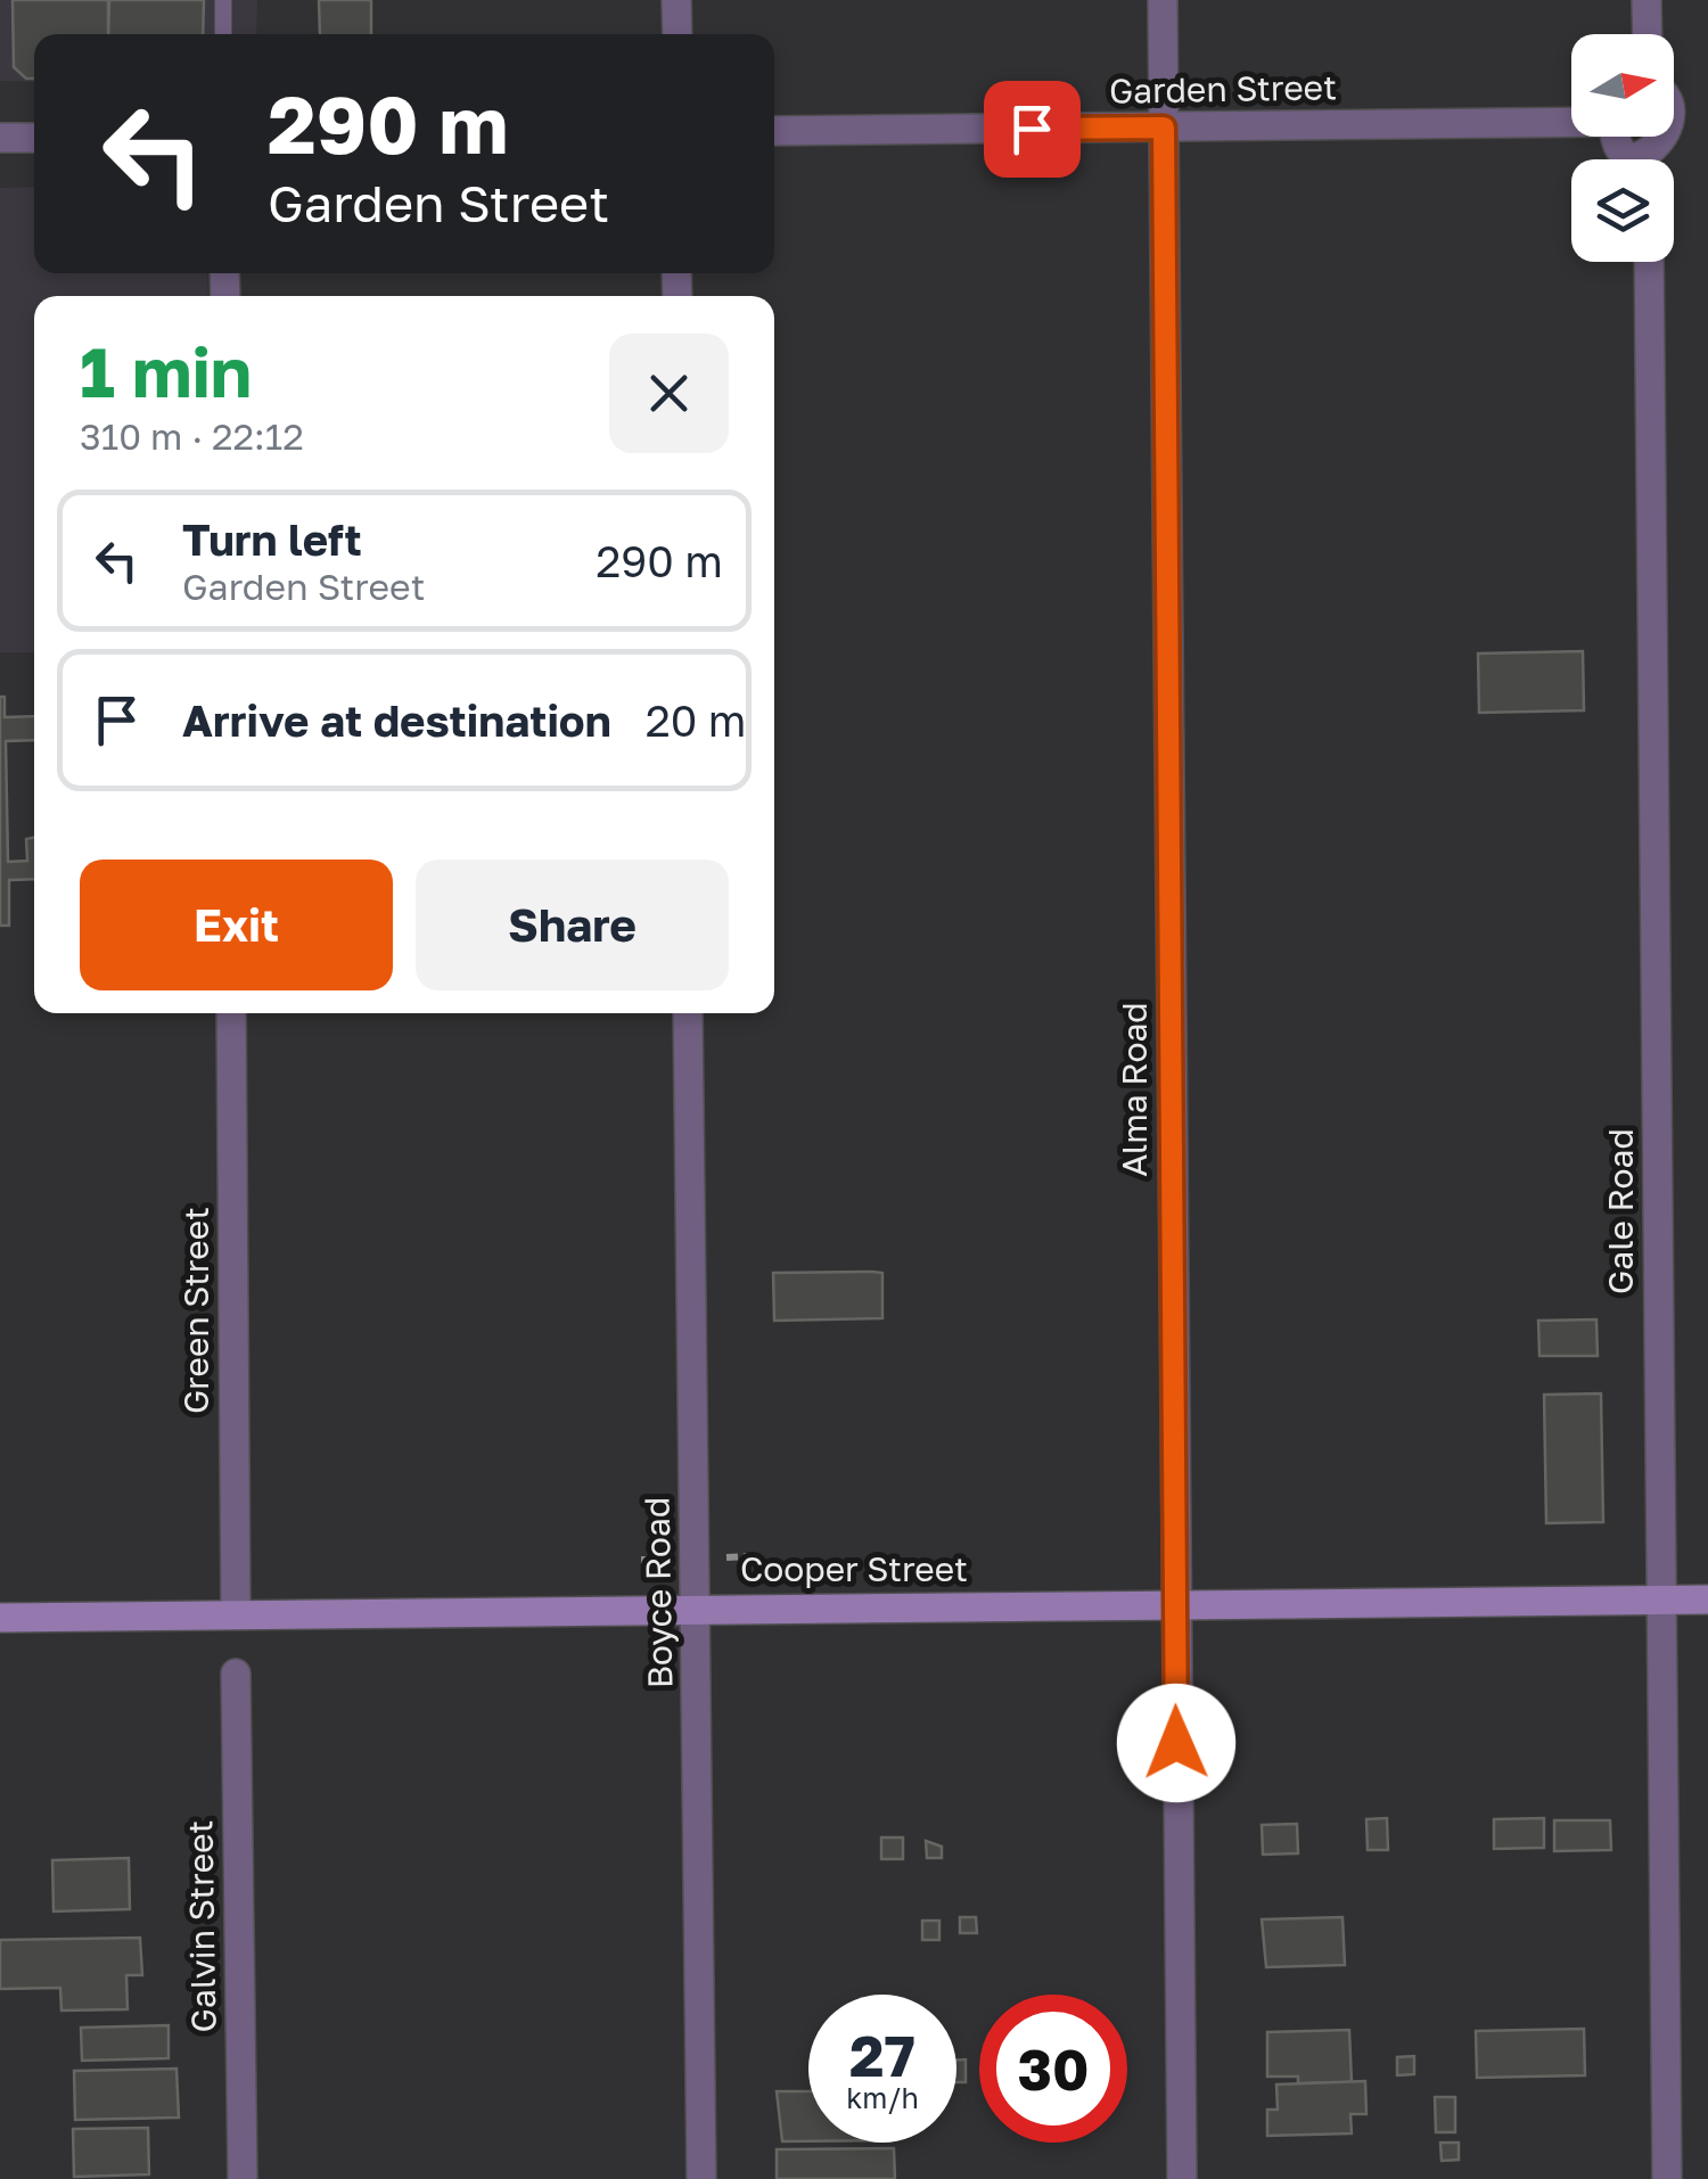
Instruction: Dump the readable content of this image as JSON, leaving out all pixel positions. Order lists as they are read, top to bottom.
{
  "streets": {
    "street": [
      "Garden Street",
      "Alma Road",
      "Gale Road",
      "Green Street",
      "Cooper Street",
      "Boyce Road",
      "Galvin Street"
    ]
  },
  "crossings": [
    ["Garden Street", "Alma Road"],
    ["Alma Road", "Cooper Street"],
    ["Gale Road", "Cooper Street"],
    ["Green Street", "Cooper Street"],
    ["Cooper Street", "Boyce Road"]
  ],
  "north": "right",
  "page": {
    "turn": ["290 m", "Garden Street"],
    "heading": ["1 min", "310 m · 22:12"],
    "list": [
      {
        "name": "Turn left",
        "note": "Garden Street",
        "value": "290 m"
      },
      {
        "name": "Arrive at destination",
        "value": "20 m"
      }
    ],
    "buttons": ["Exit", "Share"],
    "speed": "27 km/h",
    "limit": "30"
  }
}
